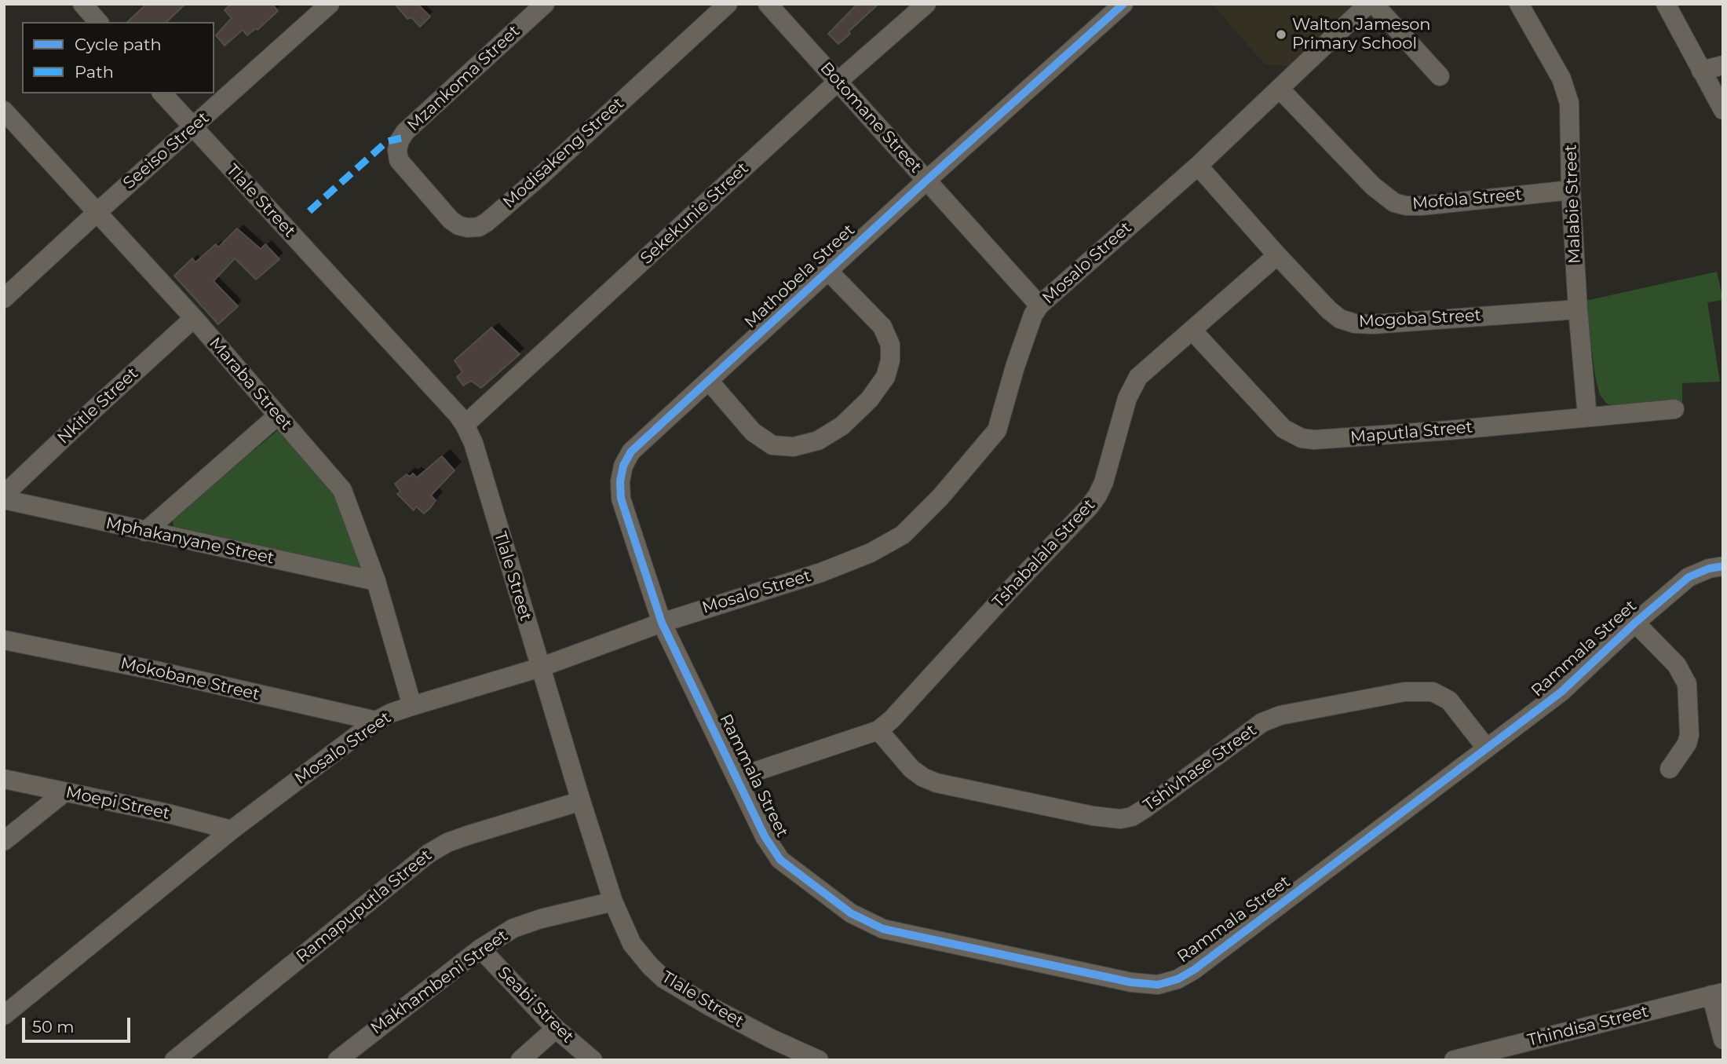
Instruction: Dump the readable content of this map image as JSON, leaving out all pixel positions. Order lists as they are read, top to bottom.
{
  "streets": {
    "street": [
      "Mzankoma Street",
      "Botomane Street",
      "Seeiso Street",
      "Modisakeng Street",
      "Mofola Street",
      "Tlale Street",
      "Malabie Street",
      "Sekekunie Street",
      "Mosalo Street",
      "Mathobela Street",
      "Mogoba Street",
      "Maraba Street",
      "Nkitle Street",
      "Maputla Street",
      "Mphakanyane Street",
      "Tshabalala Street",
      "Rammala Street",
      "Mokobane Street",
      "Tshivhase Street",
      "Moepi Street",
      "Ramapuputla Street",
      "Makhambeni Street",
      "Seabi Street",
      "Thindisa Street"
    ]
  },
  "crossings": [
    ["Mzankoma Street", "Modisakeng Street"],
    ["Botomane Street", "Sekekunie Street"],
    ["Botomane Street", "Mosalo Street"],
    ["Botomane Street", "Mathobela Street"],
    ["Seeiso Street", "Tlale Street"],
    ["Seeiso Street", "Maraba Street"],
    ["Mofola Street", "Malabie Street"],
    ["Mofola Street", "Mosalo Street"],
    ["Tlale Street", "Sekekunie Street"],
    ["Tlale Street", "Mosalo Street"],
    ["Tlale Street", "Ramapuputla Street"],
    ["Tlale Street", "Makhambeni Street"],
    ["Malabie Street", "Mogoba Street"],
    ["Malabie Street", "Maputla Street"],
    ["Mosalo Street", "Mathobela Street"],
    ["Mosalo Street", "Mogoba Street"],
    ["Mosalo Street", "Maraba Street"],
    ["Mosalo Street", "Rammala Street"],
    ["Mosalo Street", "Mokobane Street"],
    ["Mosalo Street", "Moepi Street"],
    ["Mathobela Street", "Rammala Street"],
    ["Mogoba Street", "Tshabalala Street"],
    ["Maraba Street", "Nkitle Street"],
    ["Maraba Street", "Mphakanyane Street"],
    ["Maputla Street", "Tshabalala Street"],
    ["Tshabalala Street", "Rammala Street"],
    ["Tshabalala Street", "Tshivhase Street"],
    ["Rammala Street", "Tshivhase Street"],
    ["Makhambeni Street", "Seabi Street"]
  ],
  "places": ["Walton Jameson Primary School"],
  "legend": ["Cycle path", "Path"],
  "scale_bar": "50 m"
}
